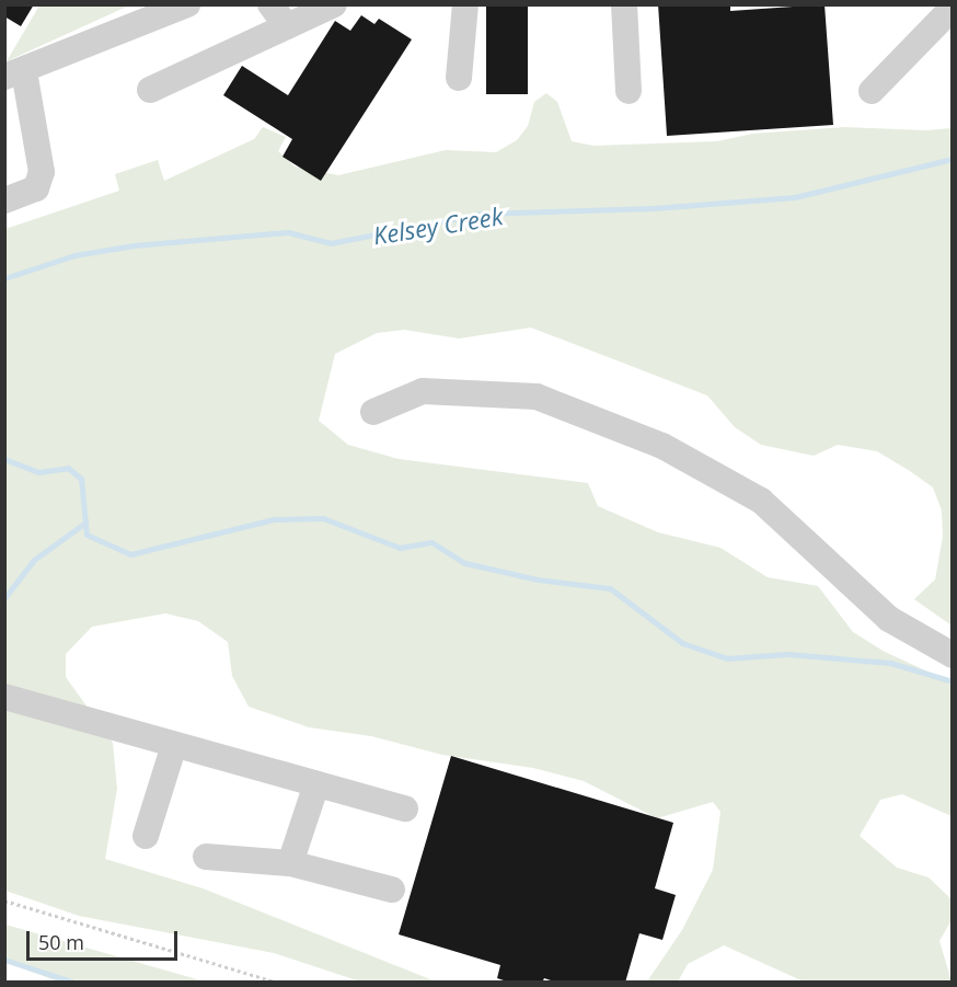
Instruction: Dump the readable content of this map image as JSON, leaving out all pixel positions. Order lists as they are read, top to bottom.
{
  "water": ["Kelsey Creek"],
  "scale_bar": "50 m"
}
